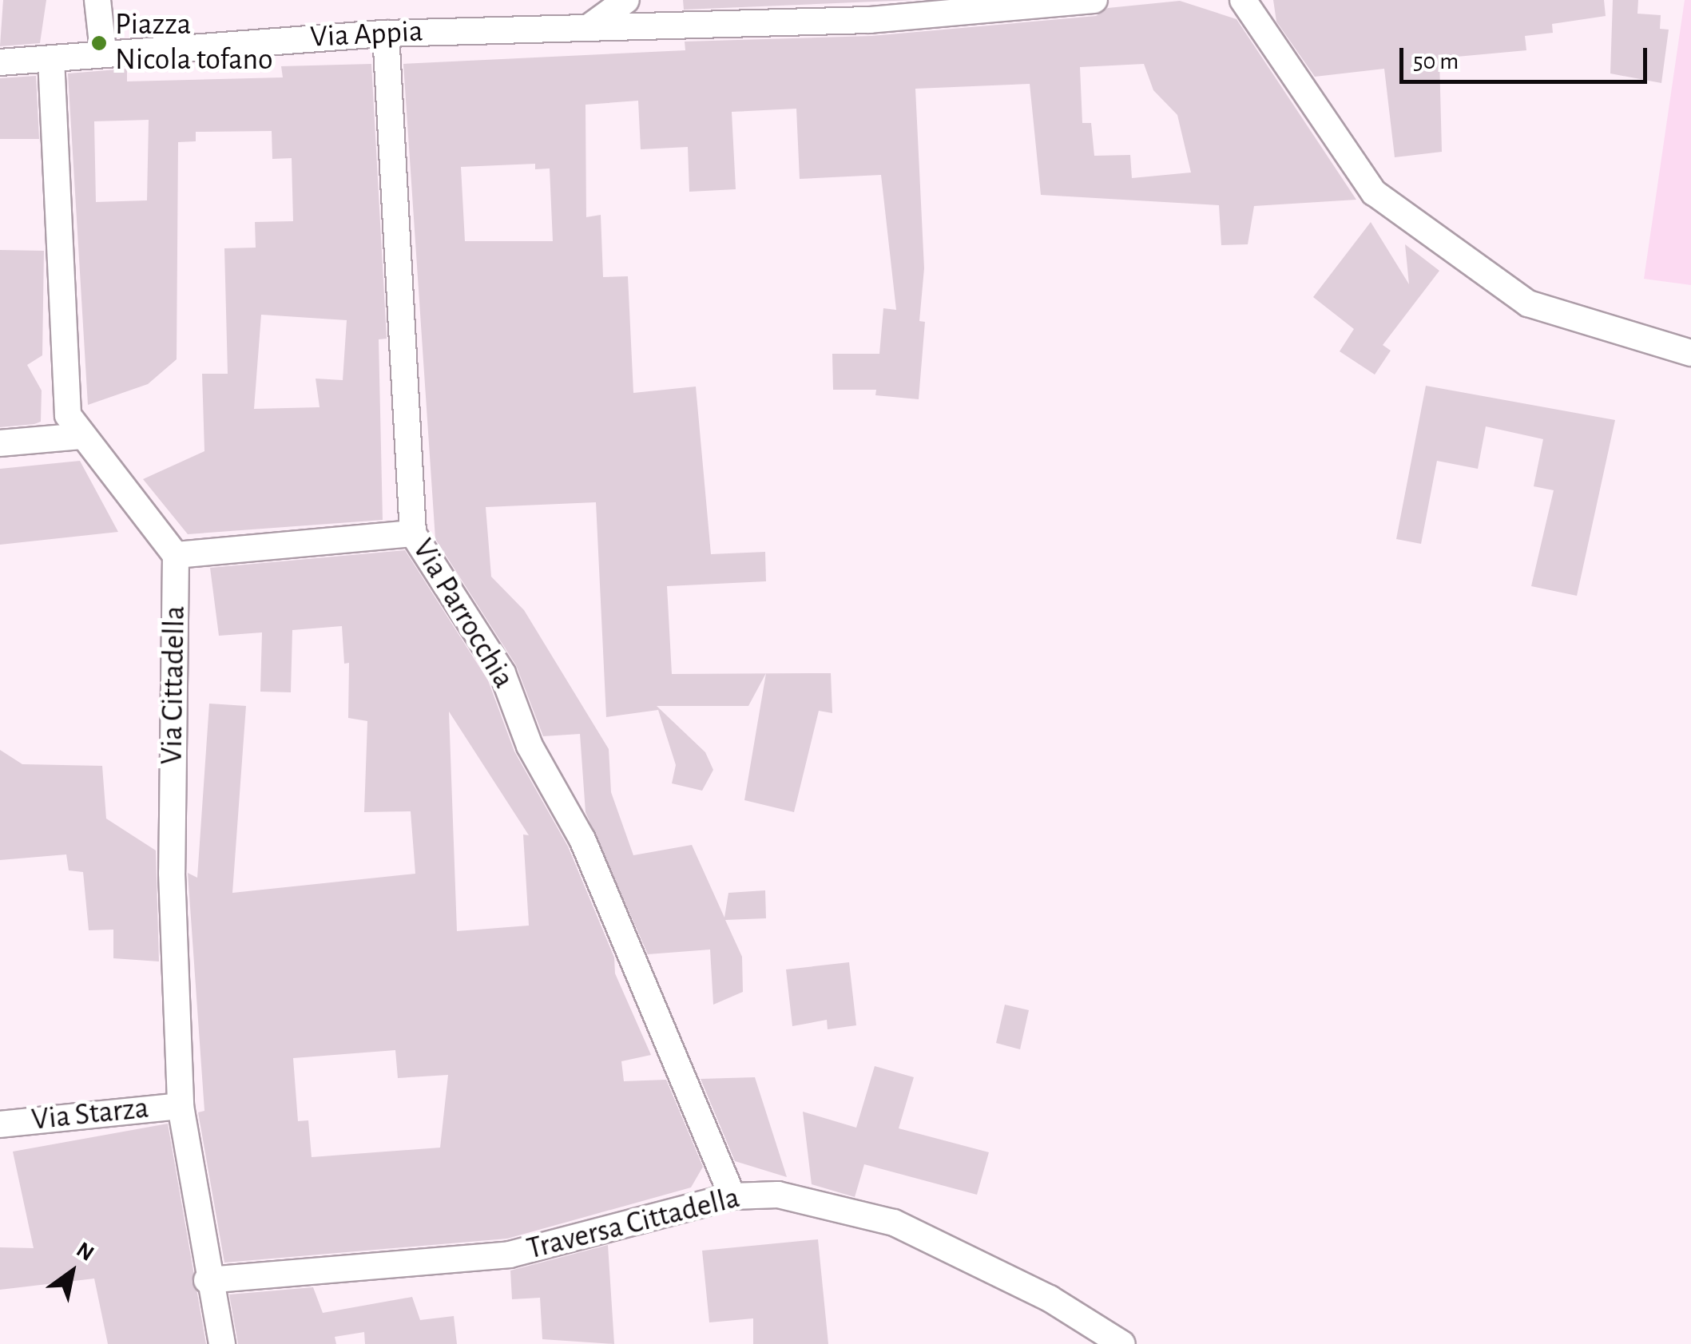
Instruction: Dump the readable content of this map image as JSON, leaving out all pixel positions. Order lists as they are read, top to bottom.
{
  "streets": {
    "street": [
      "Via Appia",
      "Via Parrocchia",
      "Via Cittadella",
      "Via Starza",
      "Traversa Cittadella"
    ]
  },
  "crossings": [
    ["Via Appia", "Via Parrocchia"],
    ["Via Parrocchia", "Traversa Cittadella"],
    ["Via Cittadella", "Via Starza"],
    ["Via Cittadella", "Traversa Cittadella"]
  ],
  "places": ["Piazza Nicola tofano"],
  "scale_bar": "50 m",
  "north": "top right"
}
